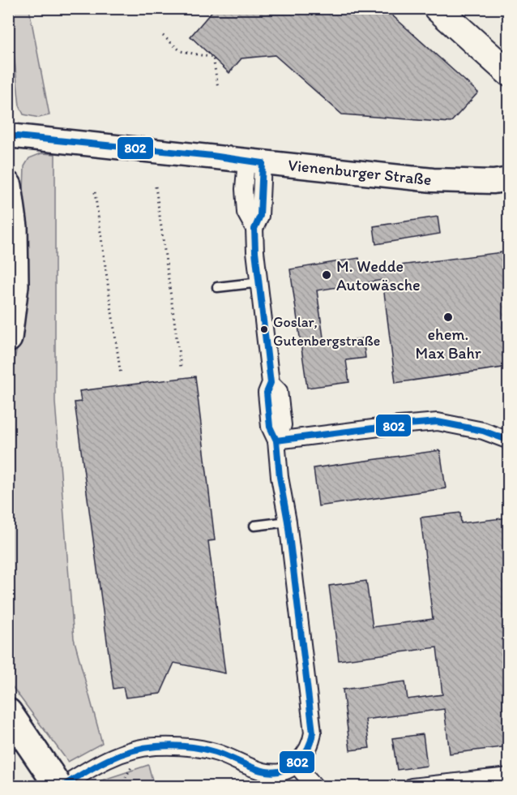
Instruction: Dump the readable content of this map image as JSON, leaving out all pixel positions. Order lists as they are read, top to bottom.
{
  "streets": {
    "main road": ["Vienenburger Straße"]
  },
  "places": ["M. Wedde Autowäsche", "ehem. Max Bahr", "Goslar, Gutenbergstraße"],
  "lines": ["transit line 802"]
}
